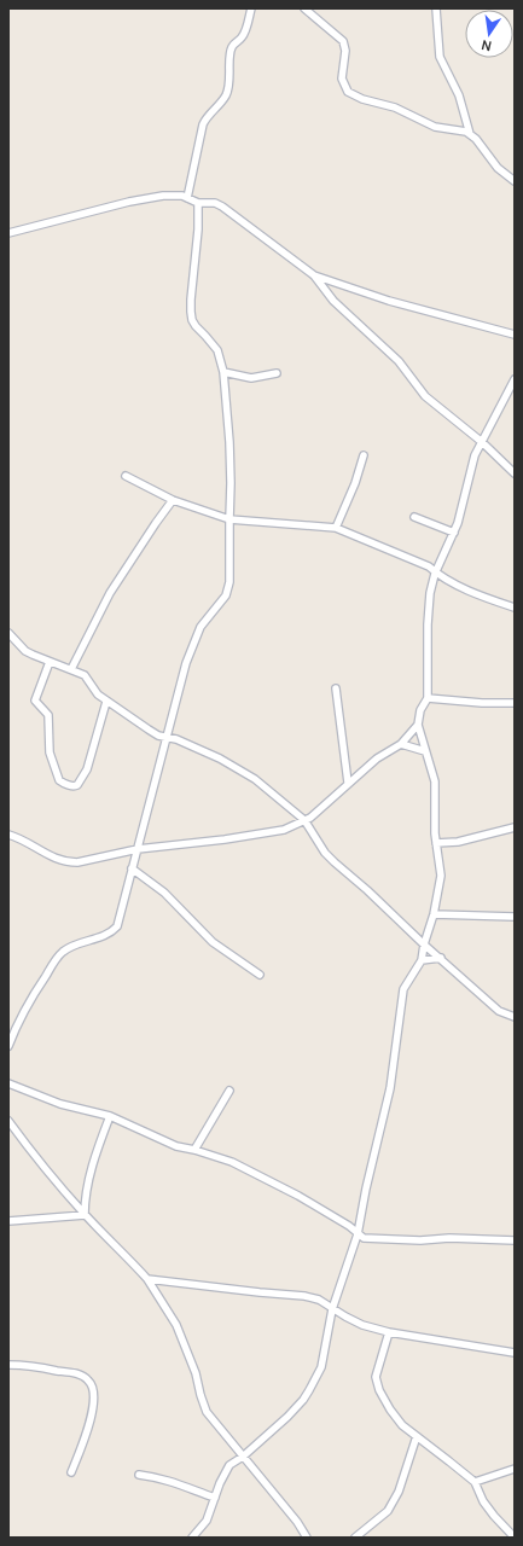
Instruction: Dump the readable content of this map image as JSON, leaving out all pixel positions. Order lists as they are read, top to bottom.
{
  "north": "bottom"
}
